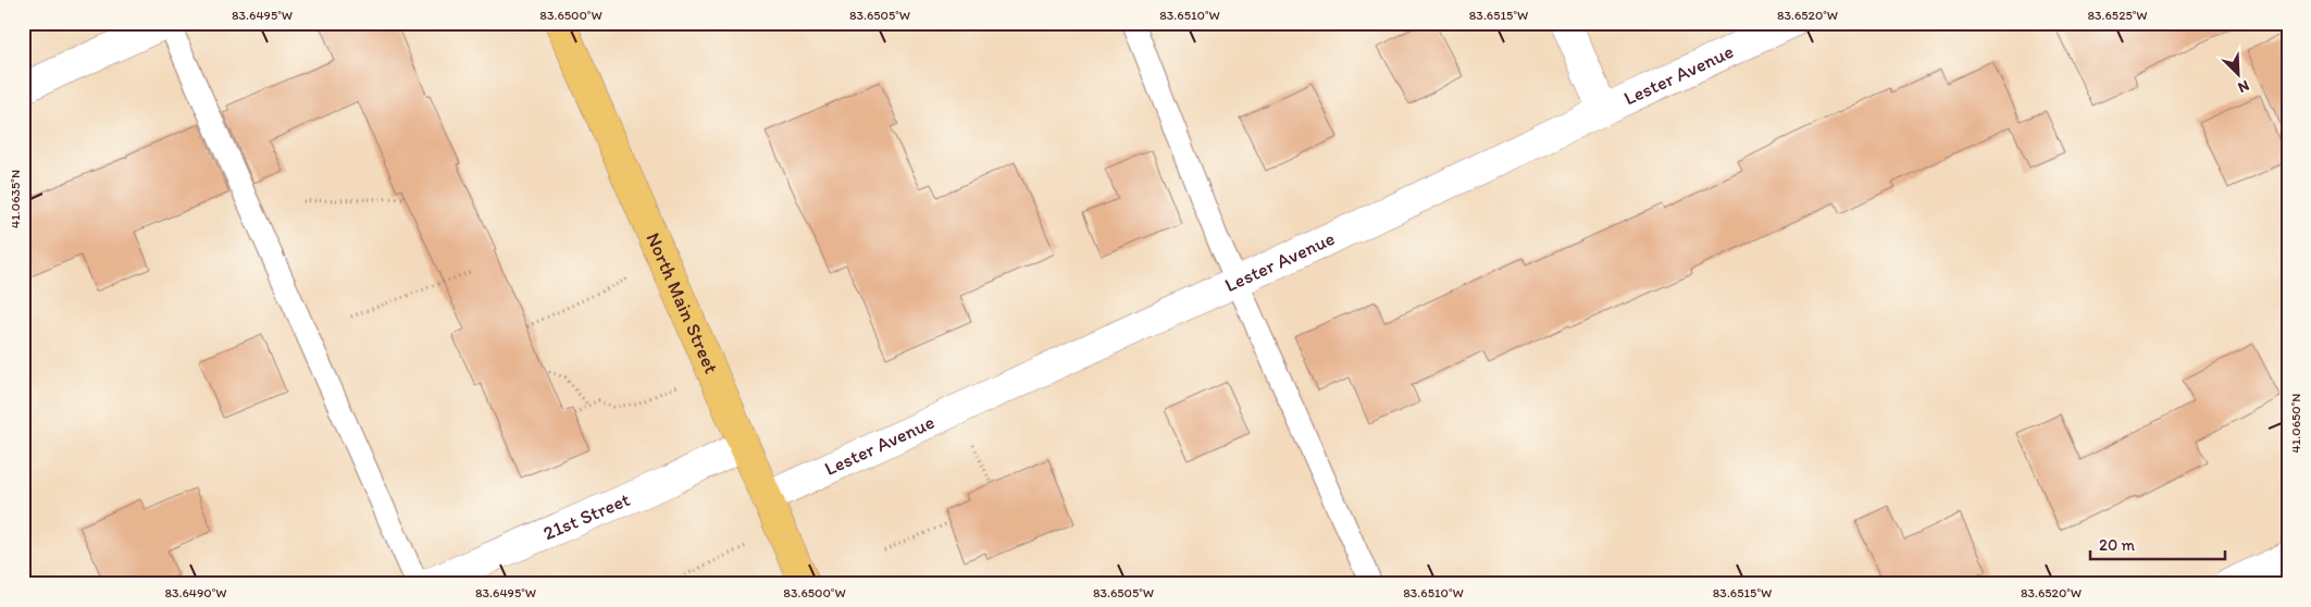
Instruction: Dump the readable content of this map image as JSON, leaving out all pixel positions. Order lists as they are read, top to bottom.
{
  "streets": {
    "main road": ["North Main Street"],
    "street": ["Lester Avenue", "21st Street"]
  },
  "crossings": [
    ["Lester Avenue", "North Main Street"],
    ["North Main Street", "21st Street"]
  ],
  "scale_bar": "20 m",
  "north": "bottom right",
  "coordinates": [
    "83.6495°W",
    "83.6500°W",
    "83.6505°W",
    "83.6510°W",
    "83.6515°W",
    "83.6520°W",
    "83.6525°W",
    "41.0635°N",
    "41.0650°N",
    "83.6490°W"
  ]
}
